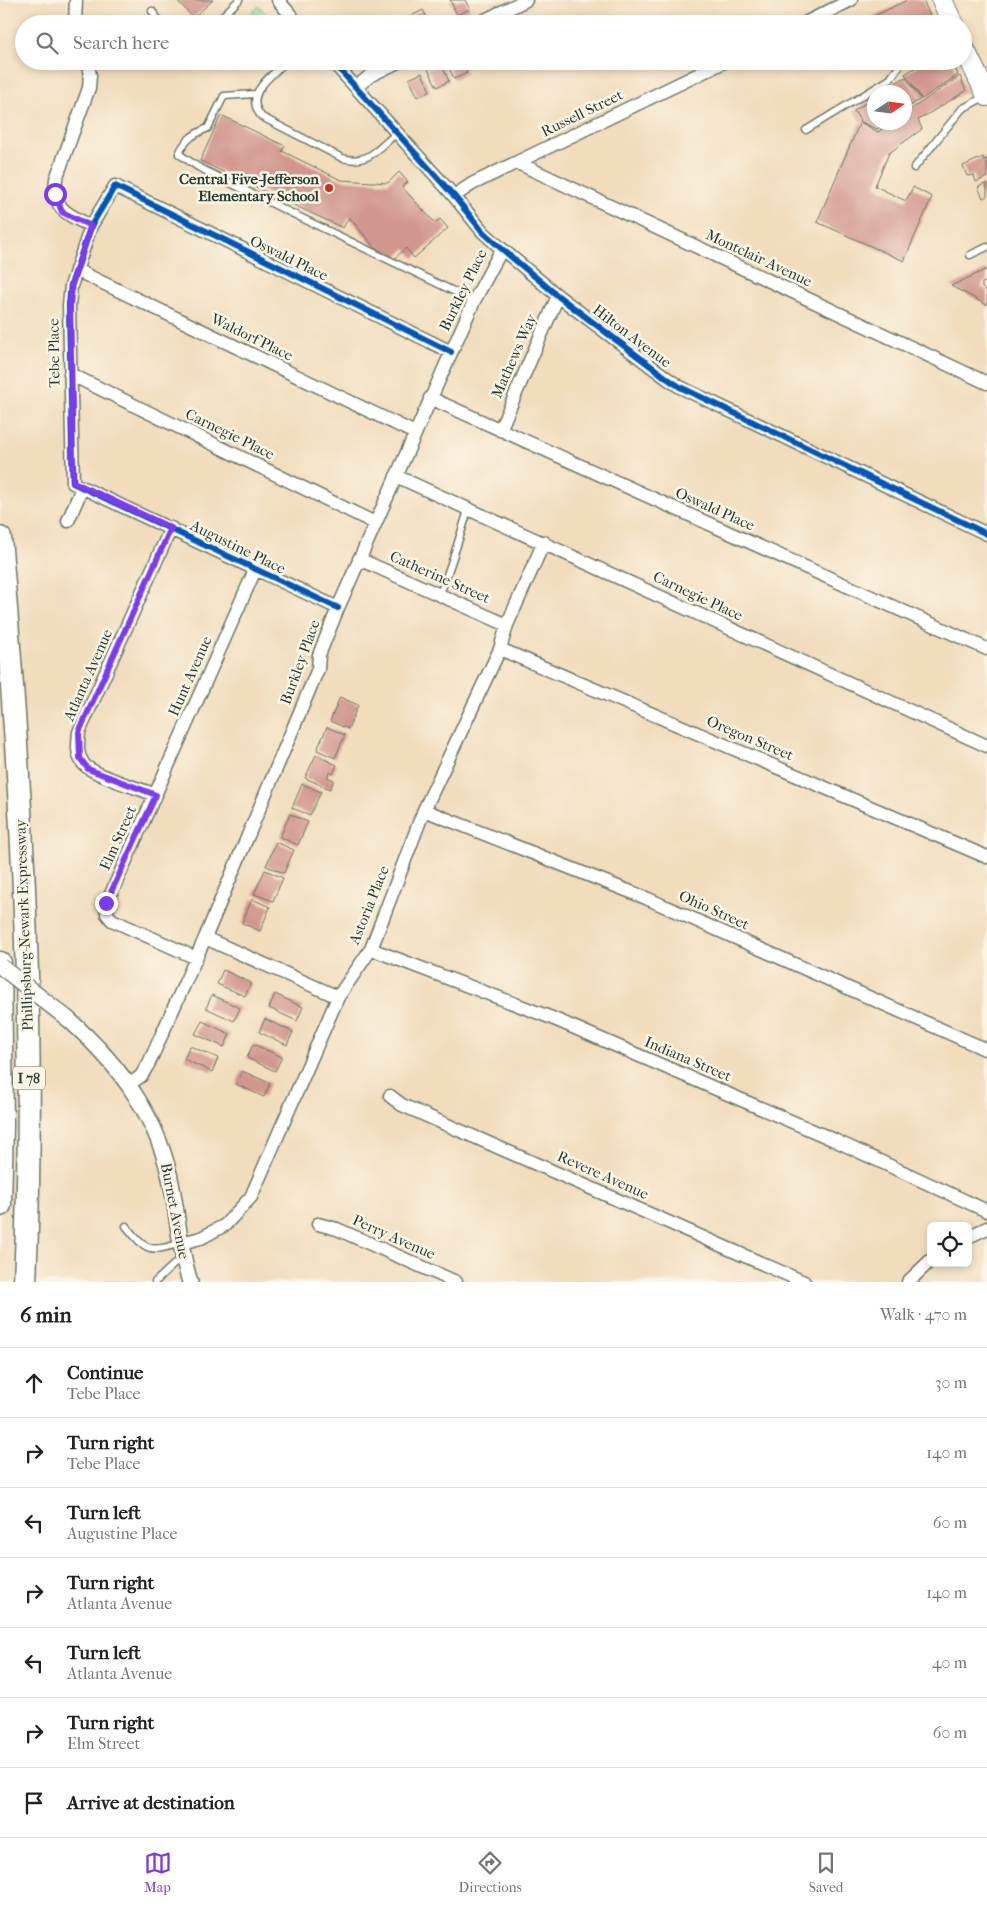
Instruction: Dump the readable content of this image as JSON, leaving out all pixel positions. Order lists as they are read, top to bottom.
{
  "streets": {
    "highway": ["Phillipsburg-Newark Expressway", "I 78"],
    "street": [
      "Russell Street",
      "Oswald Place",
      "Montclair Avenue",
      "Burkley Place",
      "Hilton Avenue",
      "Waldorf Place",
      "Tebe Place",
      "Mathews Way",
      "Carnegie Place",
      "Augustine Place",
      "Catherine Street",
      "Atlanta Avenue",
      "Hunt Avenue",
      "Oregon Street",
      "Elm Street",
      "Astoria Place",
      "Ohio Street",
      "Indiana Street",
      "Revere Avenue",
      "Burnet Avenue",
      "Perry Avenue"
    ]
  },
  "crossings": [
    ["Russell Street", "Montclair Avenue"],
    ["Russell Street", "Hilton Avenue"],
    ["Oswald Place", "Burkley Place"],
    ["Oswald Place", "Tebe Place"],
    ["Oswald Place", "Mathews Way"],
    ["Burkley Place", "Hilton Avenue"],
    ["Burkley Place", "Waldorf Place"],
    ["Burkley Place", "Carnegie Place"],
    ["Burkley Place", "Augustine Place"],
    ["Burkley Place", "Catherine Street"],
    ["Burkley Place", "Elm Street"],
    ["Burkley Place", "Burnet Avenue"],
    ["Hilton Avenue", "Mathews Way"],
    ["Waldorf Place", "Tebe Place"],
    ["Tebe Place", "Carnegie Place"],
    ["Tebe Place", "Augustine Place"],
    ["Carnegie Place", "Astoria Place"],
    ["Augustine Place", "Atlanta Avenue"],
    ["Augustine Place", "Hunt Avenue"],
    ["Catherine Street", "Astoria Place"],
    ["Atlanta Avenue", "Hunt Avenue"],
    ["Atlanta Avenue", "Elm Street"],
    ["Hunt Avenue", "Elm Street"],
    ["Oregon Street", "Astoria Place"],
    ["Astoria Place", "Ohio Street"],
    ["Astoria Place", "Indiana Street"],
    ["Astoria Place", "Burnet Avenue"],
    ["Phillipsburg-Newark Expressway", "Burnet Avenue"]
  ],
  "places": ["Central Five-Jefferson Elementary School"],
  "north": "right",
  "page": {
    "search": "Search here",
    "heading": ["6 min", "Walk · 470 m"],
    "list": [
      ["Continue", "Tebe Place", "30 m"],
      ["Turn right", "Tebe Place", "140 m"],
      ["Turn left", "Augustine Place", "60 m"],
      ["Turn right", "Atlanta Avenue", "140 m"],
      ["Turn left", "Atlanta Avenue", "40 m"],
      ["Turn right", "Elm Street", "60 m"],
      "Arrive at destination"
    ],
    "nav": ["Map", "Directions", "Saved"]
  }
}
